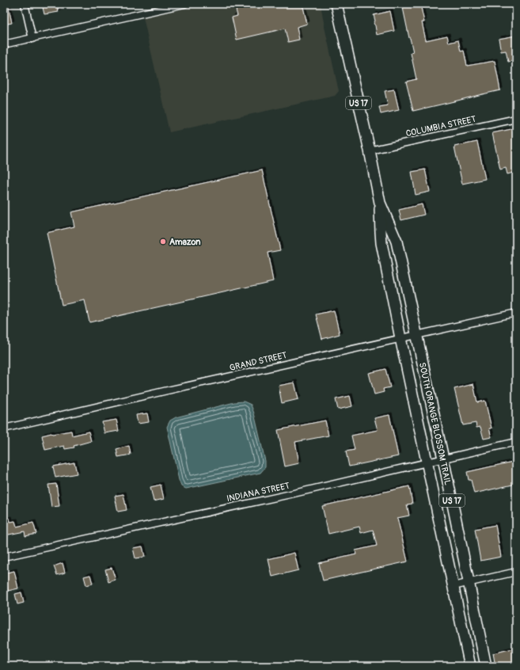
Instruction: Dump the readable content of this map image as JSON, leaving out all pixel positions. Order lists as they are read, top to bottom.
{
  "streets": {
    "main road": ["US 17", "SOUTH ORANGE BLOSSOM TRAIL"],
    "street": ["COLUMBIA STREET", "GRAND STREET", "INDIANA STREET"]
  },
  "crossings": [
    ["COLUMBIA STREET", "SOUTH ORANGE BLOSSOM TRAIL"],
    ["GRAND STREET", "SOUTH ORANGE BLOSSOM TRAIL"],
    ["SOUTH ORANGE BLOSSOM TRAIL", "INDIANA STREET"]
  ],
  "places": ["Amazon"]
}
